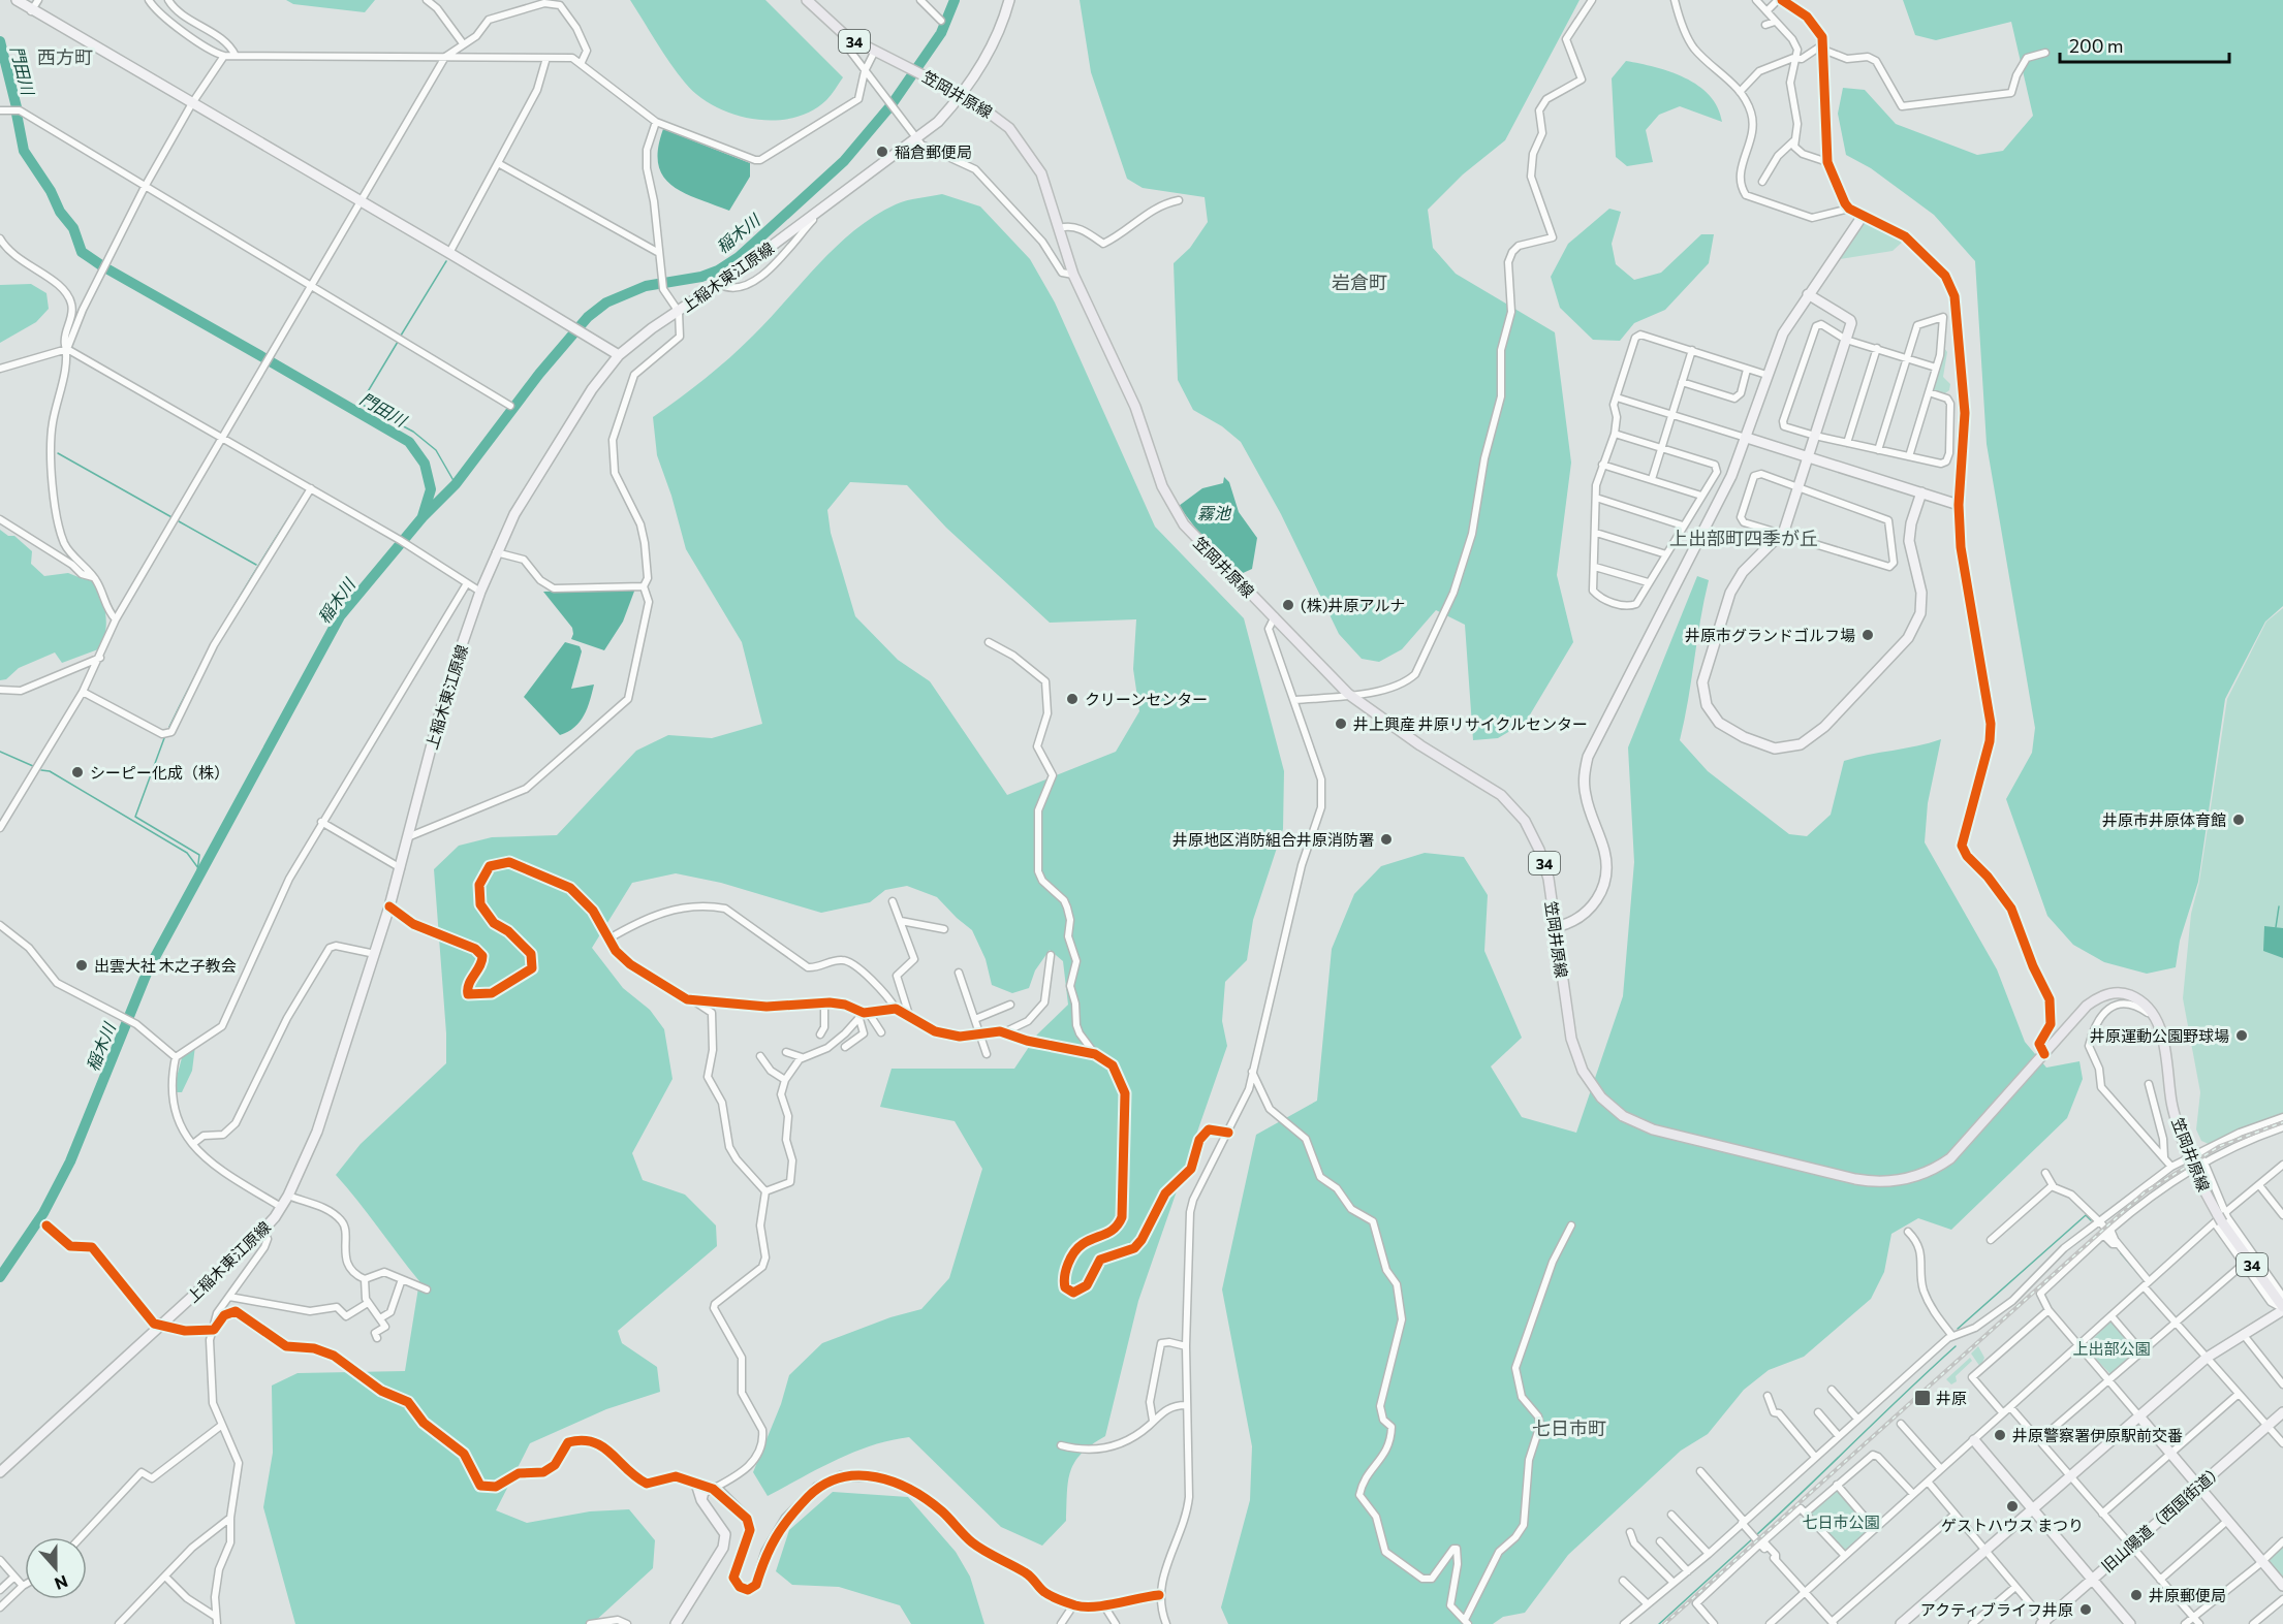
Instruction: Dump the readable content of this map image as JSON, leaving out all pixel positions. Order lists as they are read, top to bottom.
{
  "streets": {
    "main road": ["34", "笠岡井原線"],
    "street": ["上稲木東江原線", "旧山陽道（西国街道）"]
  },
  "crossings": [
    ["笠岡井原線", "上稲木東江原線"]
  ],
  "districts": [
    "西方町",
    "岩倉町",
    "上出部町四季が丘",
    "七日市町"
  ],
  "water": ["門田川", "稲木川", "霧池"],
  "parks": ["上出部公園", "七日市公園"],
  "places": {
    "other": [
      "稲倉郵便局",
      "(株)井原アルナ",
      "井原市グランドゴルフ場",
      "クリーンセンター",
      "井上興産 井原リサイクルセンター",
      "シーピー化成（株）",
      "井原市井原体育館",
      "井原地区消防組合井原消防署",
      "出雲大社 木之子教会",
      "井原運動公園野球場",
      "井原警察署伊原駅前交番",
      "ゲストハウス まつり",
      "井原郵便局",
      "アクティブライフ井原"
    ],
    "transit": ["井原"]
  },
  "scale_bar": "200 m",
  "north": "bottom"
}
